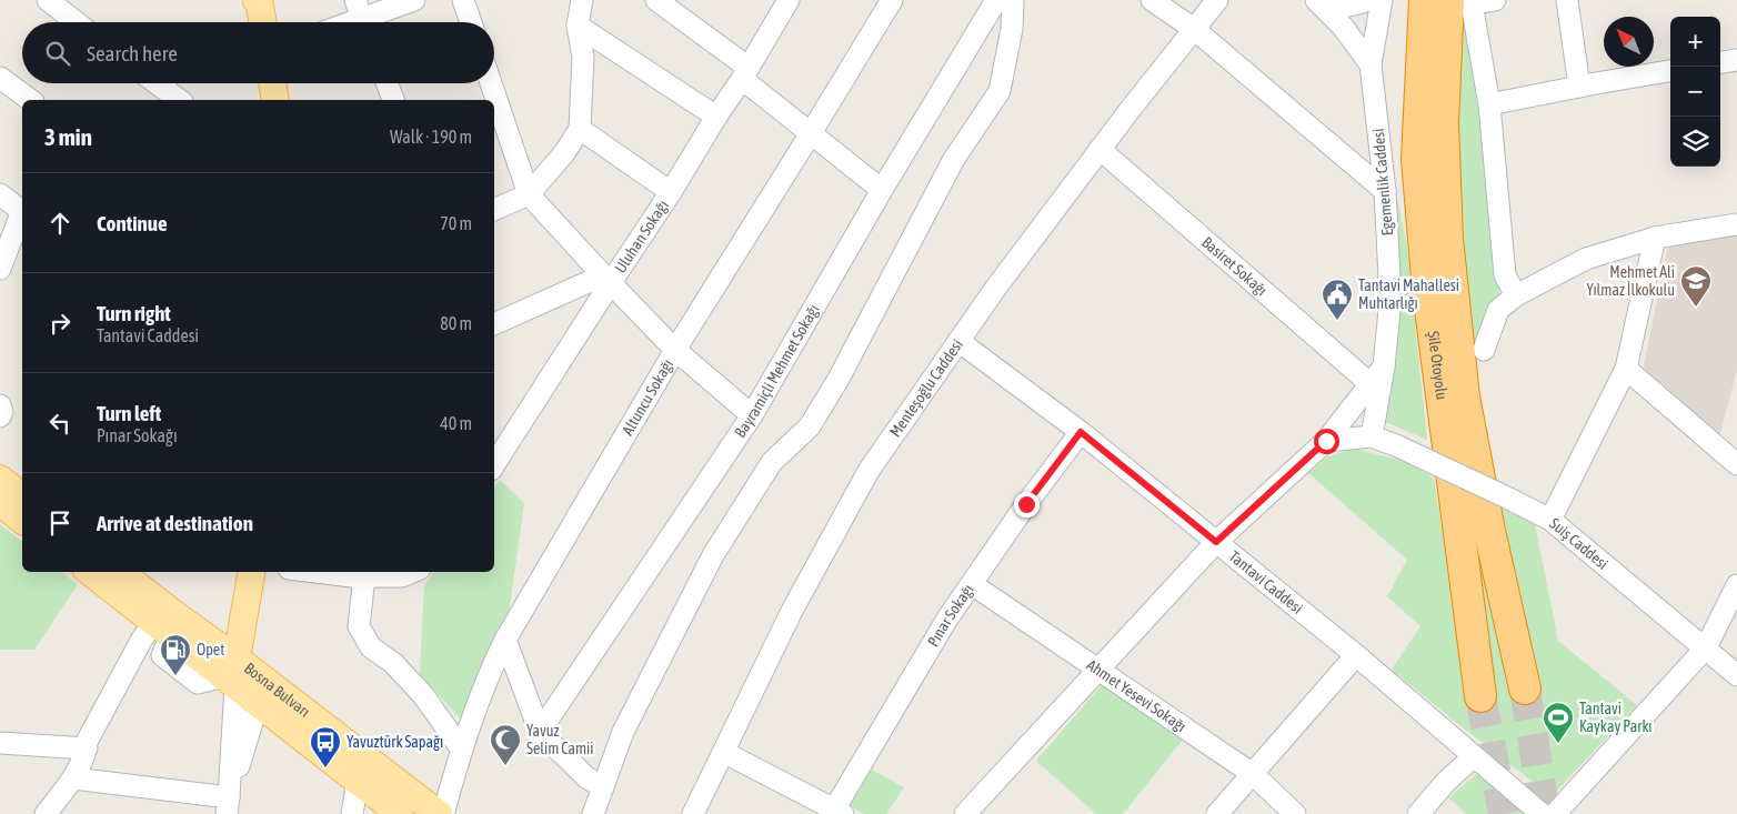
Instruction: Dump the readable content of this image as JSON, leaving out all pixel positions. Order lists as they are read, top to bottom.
{
  "streets": {
    "highway": ["Şile Otoyolu"],
    "main road": ["Bosna Bulvarı"],
    "street": [
      "Egemenlik Caddesi",
      "Uluhan Sokağı",
      "Basiret Sokağı",
      "Bayramiçli Mehmet Sokağı",
      "Menteşoğlu Caddesi",
      "Altuncu Sokağı",
      "Suiş Caddesi",
      "Tantavi Caddesi",
      "Pınar Sokağı",
      "Ahmet Yesevi Sokağı"
    ]
  },
  "crossings": [
    ["Egemenlik Caddesi", "Suiş Caddesi"],
    ["Basiret Sokağı", "Menteşoğlu Caddesi"],
    ["Menteşoğlu Caddesi", "Tantavi Caddesi"],
    ["Tantavi Caddesi", "Pınar Sokağı"],
    ["Pınar Sokağı", "Ahmet Yesevi Sokağı"]
  ],
  "places": {
    "school or university": ["Mehmet Ali Yılmaz İlkokulu"],
    "public building": ["Tantavi Mahallesi Muhtarlığı"],
    "fuel station": ["Opet"],
    "sports": ["Tantavi Kaykay Parkı"],
    "mosque": ["Yavuz Selim Camii"],
    "bus stop": ["Yavuztürk Sapağı"]
  },
  "north": "top left",
  "page": {
    "map_buttons": ["+", "−"],
    "search": "Search here",
    "heading": ["3 min", "Walk · 190 m"],
    "list": [
      ["Continue", "70 m"],
      ["Turn right", "Tantavi Caddesi", "80 m"],
      ["Turn left", "Pınar Sokağı", "40 m"],
      "Arrive at destination"
    ]
  }
}
